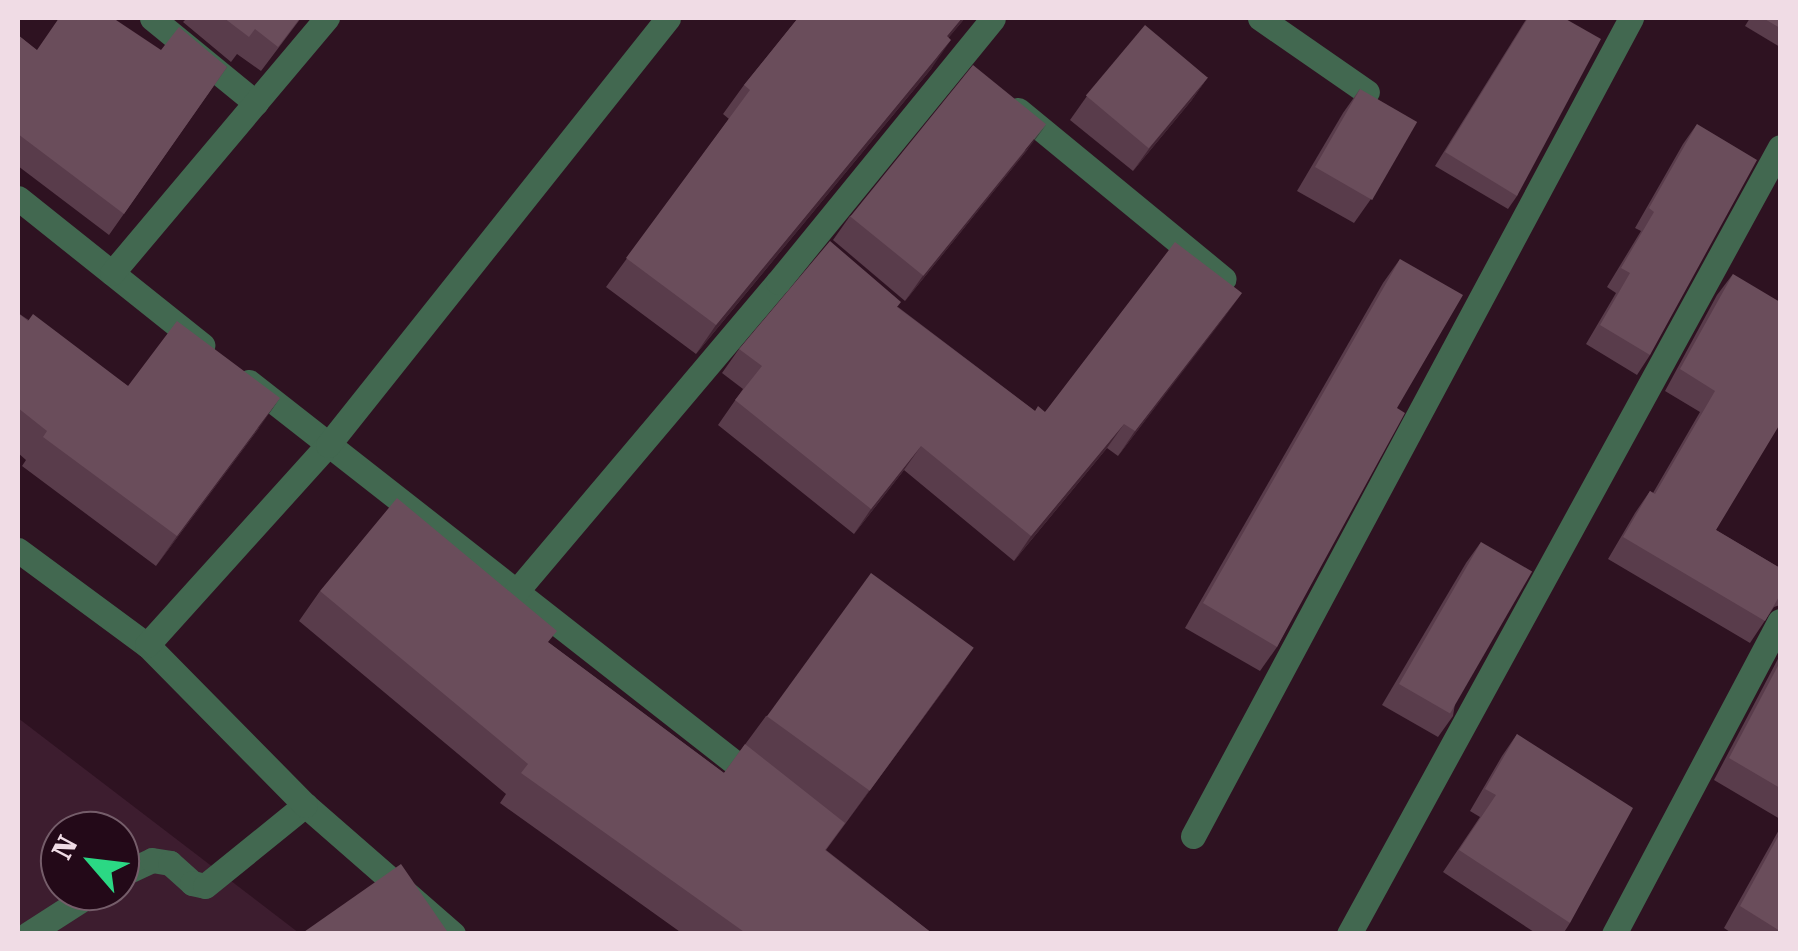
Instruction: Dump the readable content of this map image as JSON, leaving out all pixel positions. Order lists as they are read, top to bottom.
{
  "north": "top left"
}
